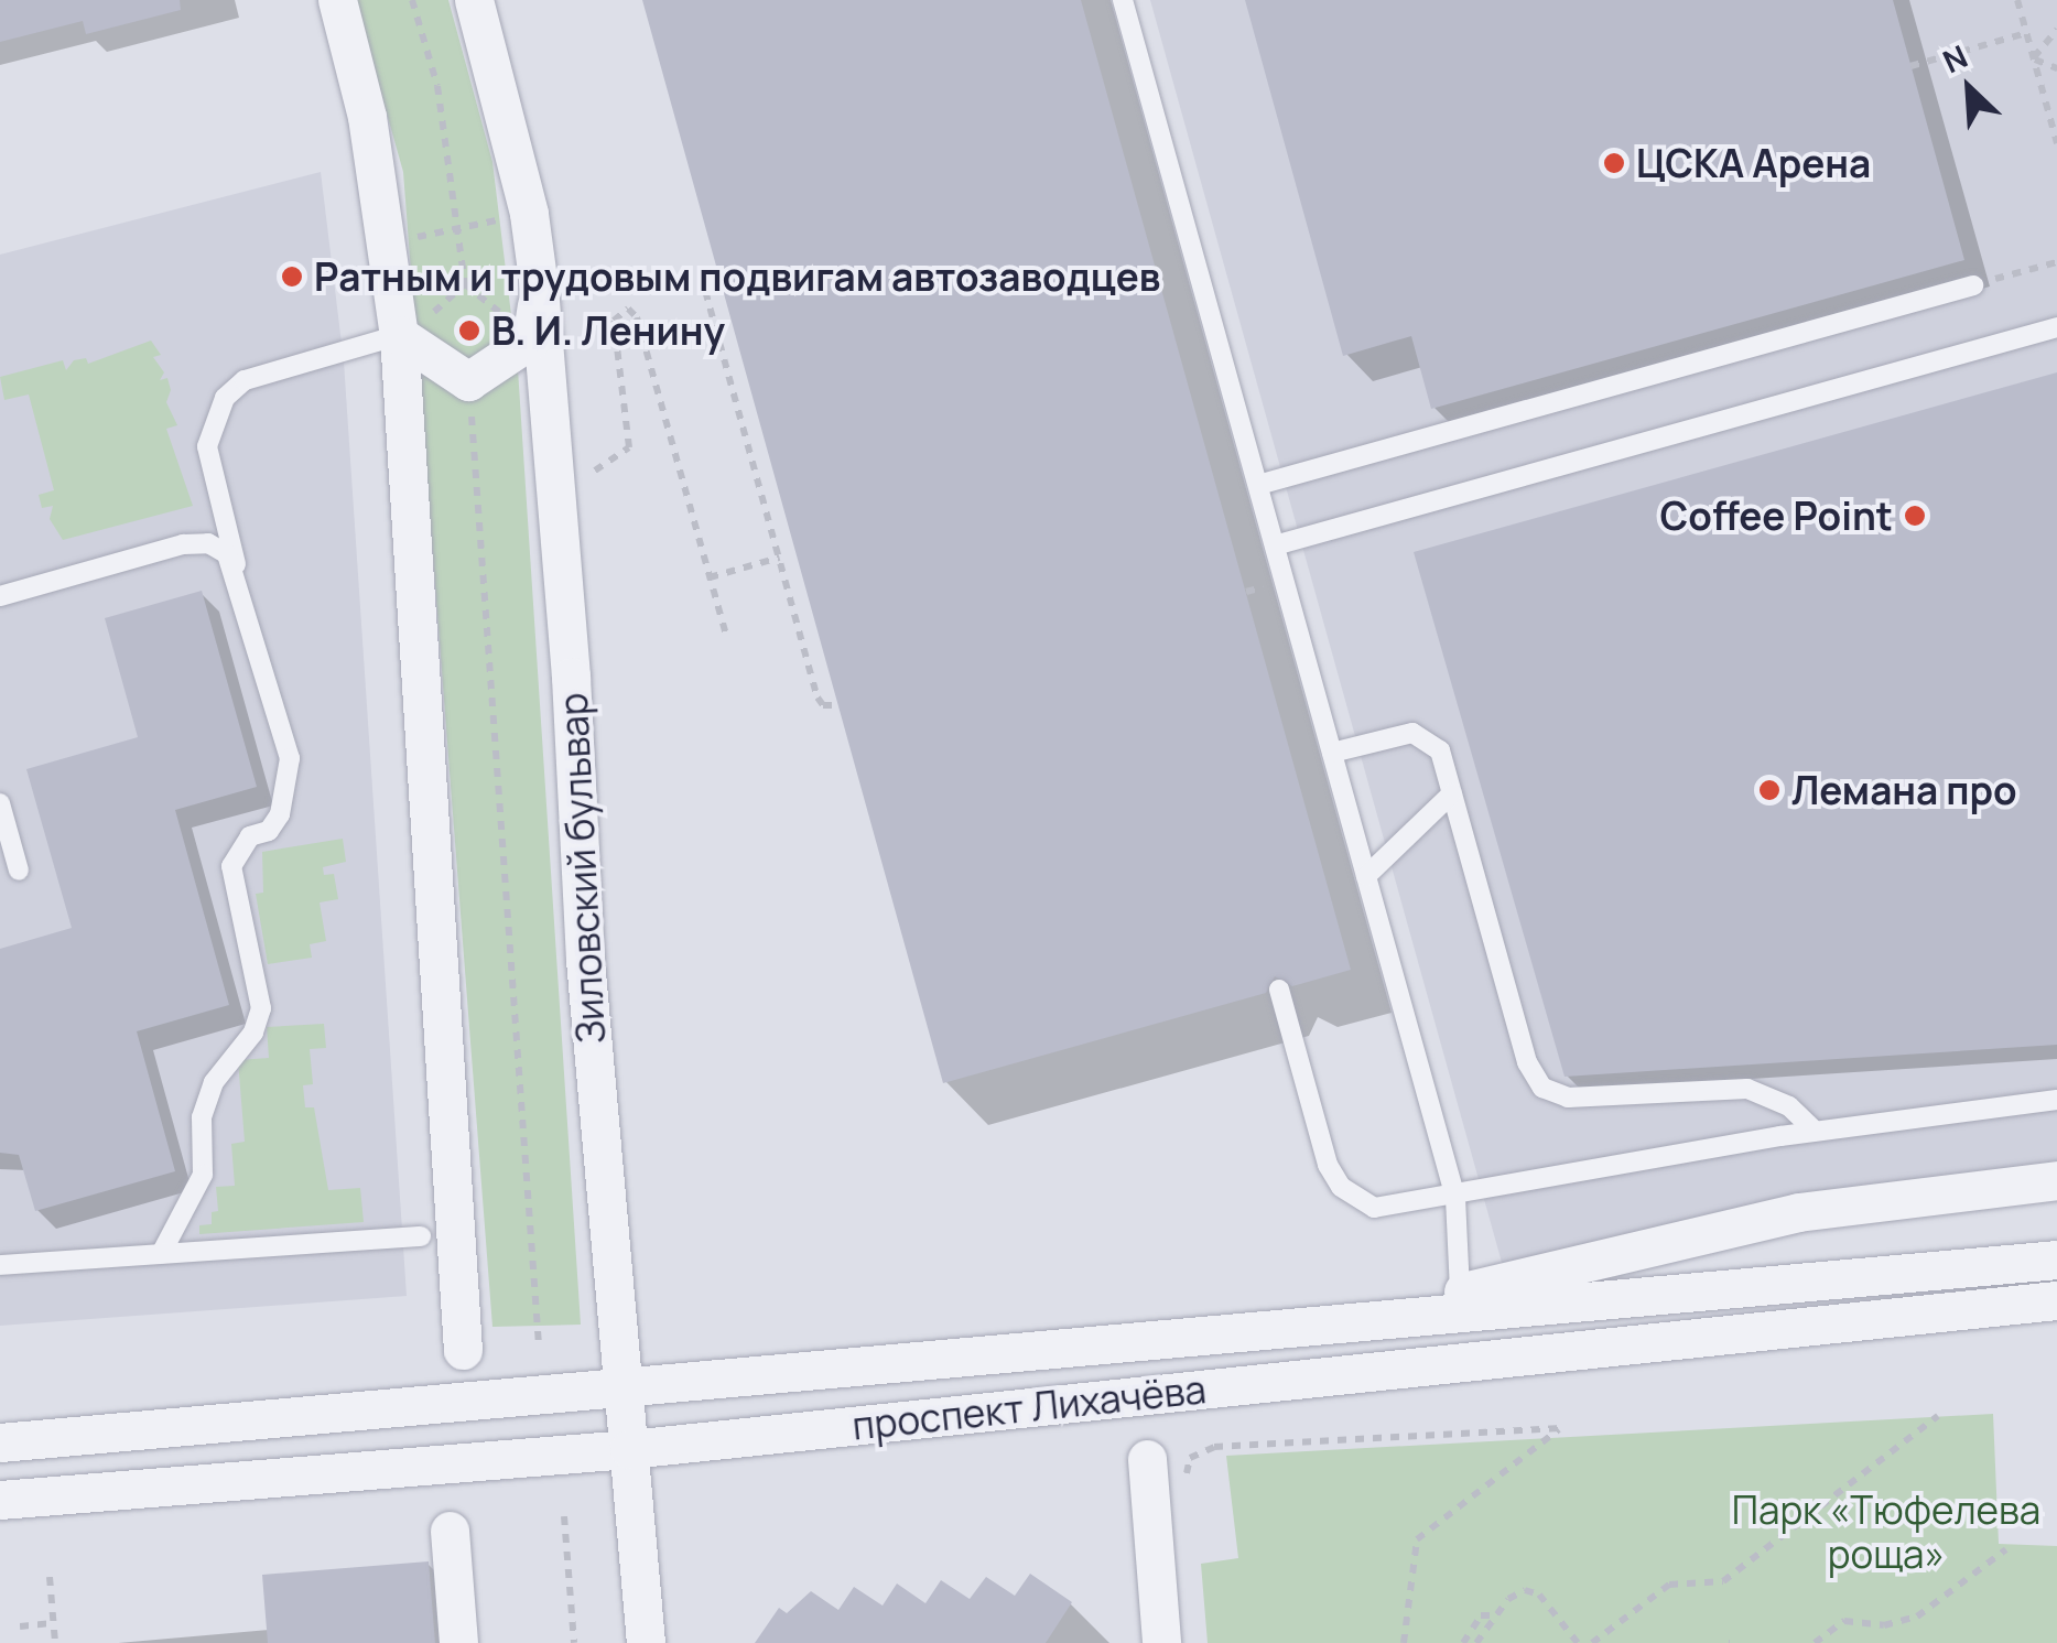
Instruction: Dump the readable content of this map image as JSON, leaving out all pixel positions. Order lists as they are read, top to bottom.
{
  "streets": {
    "street": ["Зиловский бульвар", "проспект Лихачёва"]
  },
  "crossings": [
    ["Зиловский бульвар", "проспект Лихачёва"]
  ],
  "parks": ["Парк «Тюфелева роща»"],
  "places": [
    "ЦСКА Арена",
    "Ратным и трудовым подвигам автозаводцев",
    "В. И. Ленину",
    "Coffee Point",
    "Лемана про"
  ],
  "north": "top left"
}
